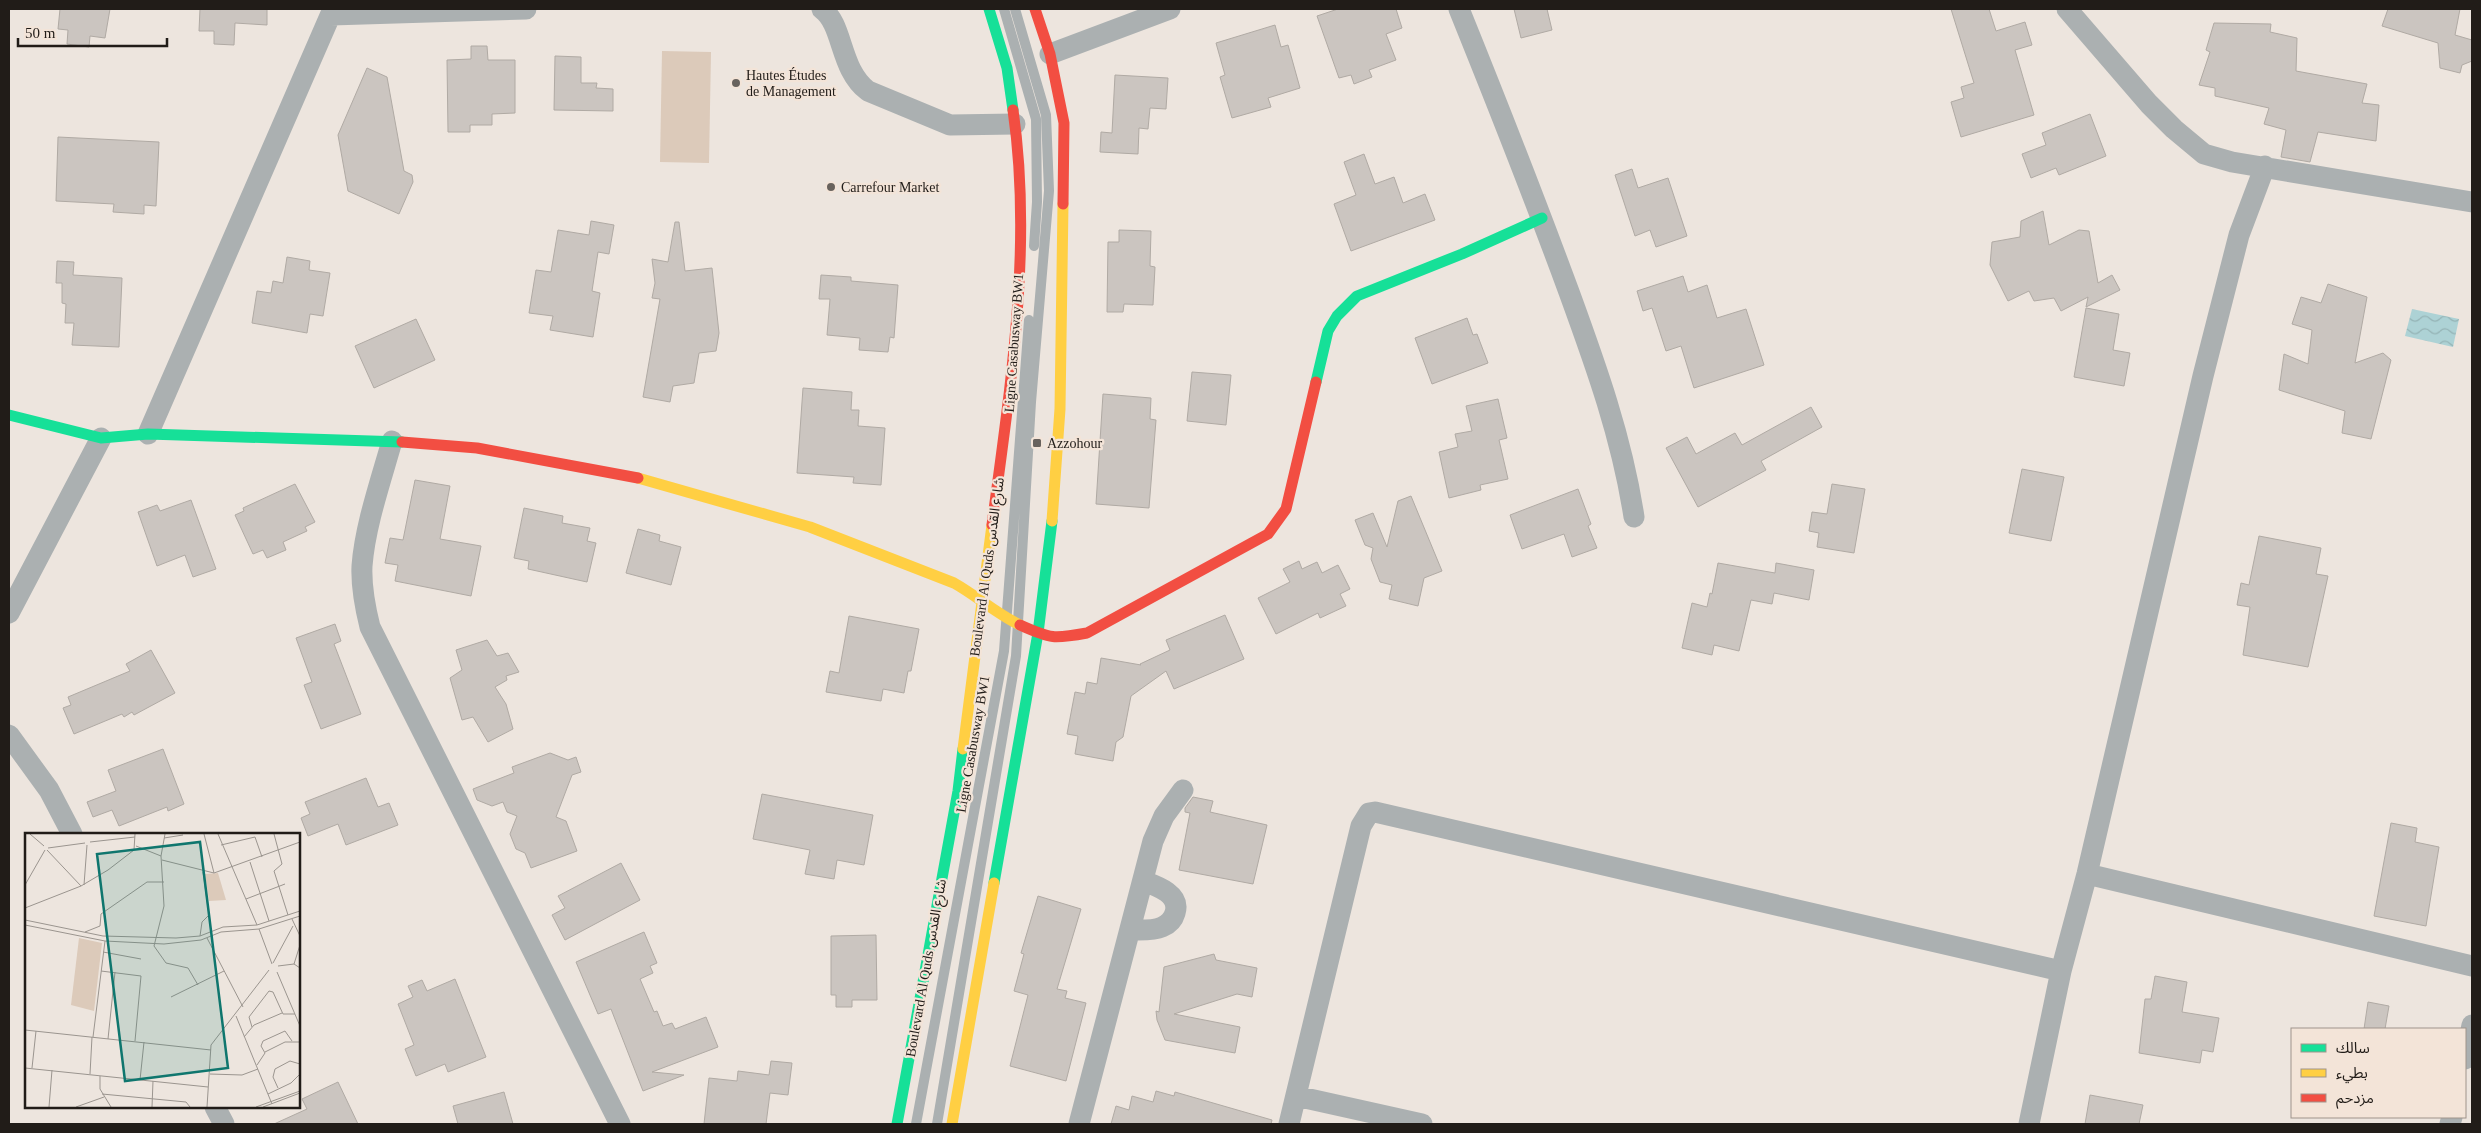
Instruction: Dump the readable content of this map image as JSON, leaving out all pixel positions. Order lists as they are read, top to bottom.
{
  "streets": {
    "main road": ["Boulevard Al Quds شارع القدس"],
    "lane": ["Ligne Casabusway BW1"]
  },
  "places": {
    "other": ["Hautes Études de Management", "Carrefour Market"],
    "transit": ["Azzohour"]
  },
  "legend": ["سالك", "بطيء", "مزدحم"],
  "scale_bar": "50 m"
}
